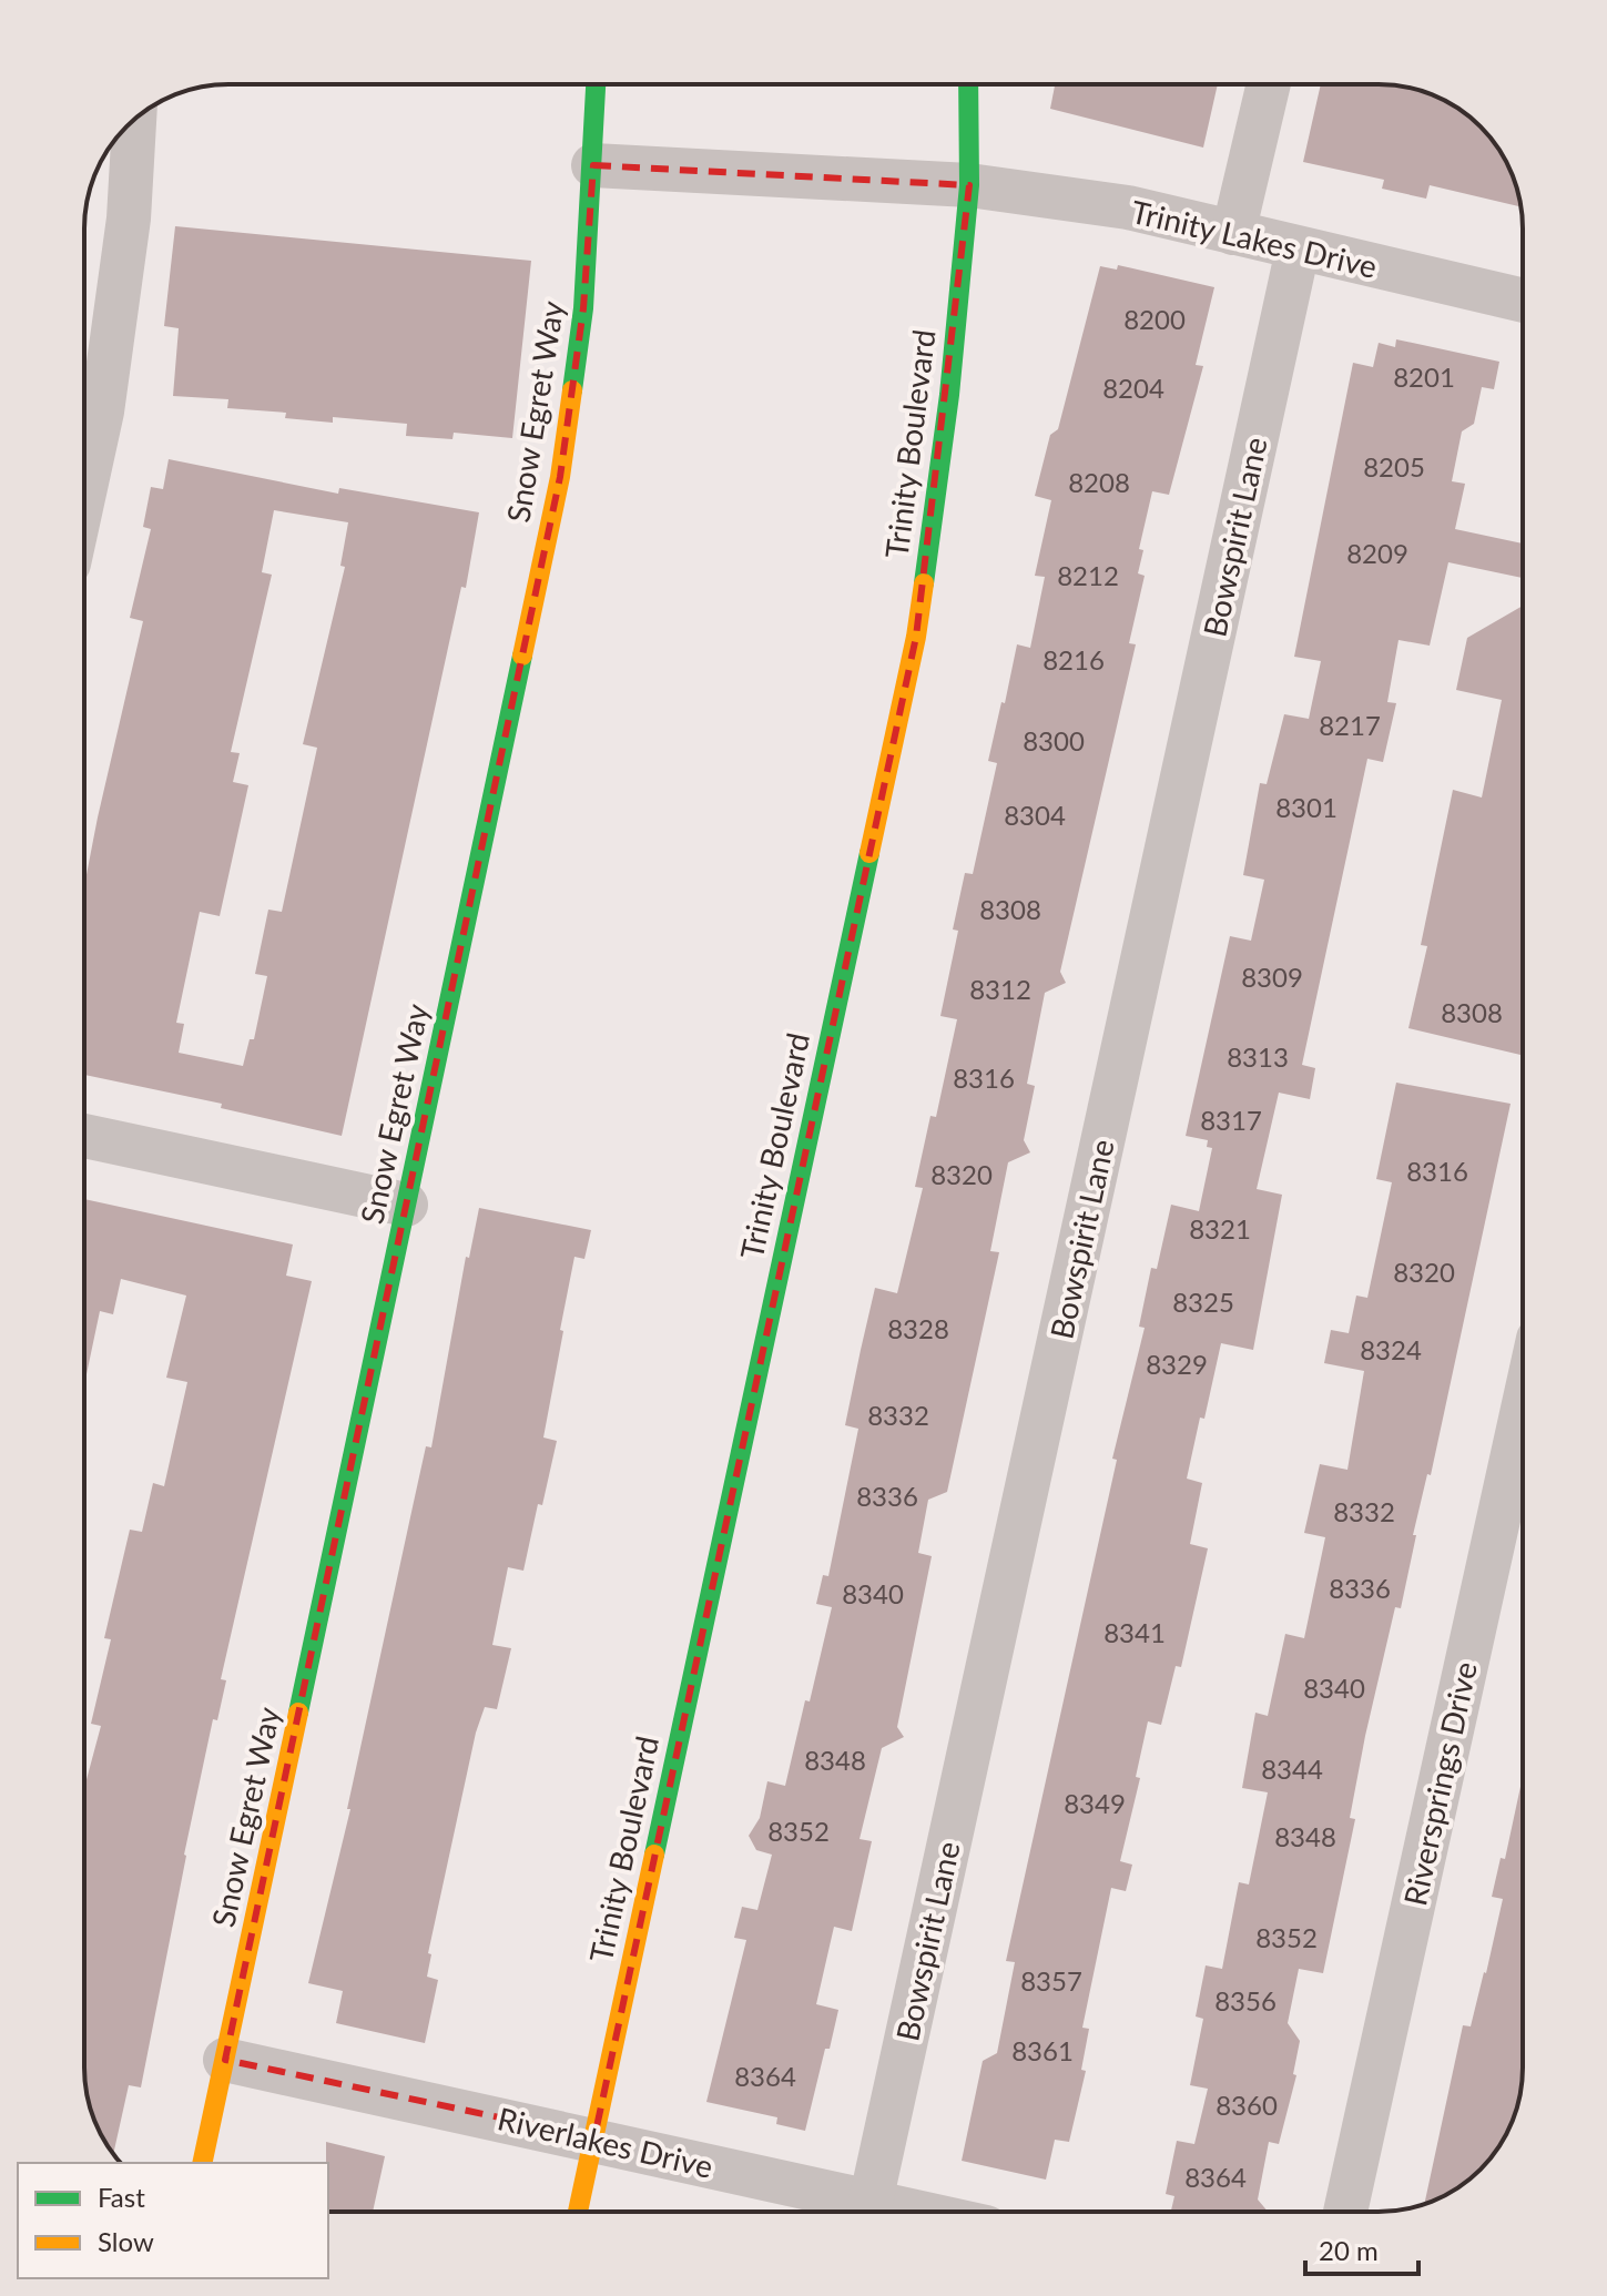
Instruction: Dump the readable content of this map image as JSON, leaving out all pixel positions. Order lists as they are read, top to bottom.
{
  "streets": {
    "main road": ["Snow Egret Way", "Trinity Boulevard"],
    "street": [
      "Trinity Lakes Drive",
      "Bowspirit Lane",
      "Riversprings Drive",
      "Riverlakes Drive"
    ]
  },
  "crossings": [
    ["Trinity Lakes Drive", "Snow Egret Way"],
    ["Trinity Lakes Drive", "Trinity Boulevard"],
    ["Trinity Lakes Drive", "Bowspirit Lane"],
    ["Snow Egret Way", "Riverlakes Drive"],
    ["Trinity Boulevard", "Riverlakes Drive"]
  ],
  "house_numbers": [
    "8200",
    "8201",
    "8204",
    "8205",
    "8208",
    "8209",
    "8212",
    "8216",
    "8217",
    "8300",
    "8301",
    "8304",
    "8308",
    "8309",
    "8312",
    "8308",
    "8313",
    "8316",
    "8317",
    "8316",
    "8320",
    "8321",
    "8320",
    "8325",
    "8328",
    "8324",
    "8329",
    "8332",
    "8336",
    "8332",
    "8336",
    "8340",
    "8341",
    "8340",
    "8348",
    "8344",
    "8349",
    "8352",
    "8348",
    "8352",
    "8357",
    "8356",
    "8361",
    "8364",
    "8360",
    "8364"
  ],
  "legend": ["Fast", "Slow"],
  "scale_bar": "20 m"
}
